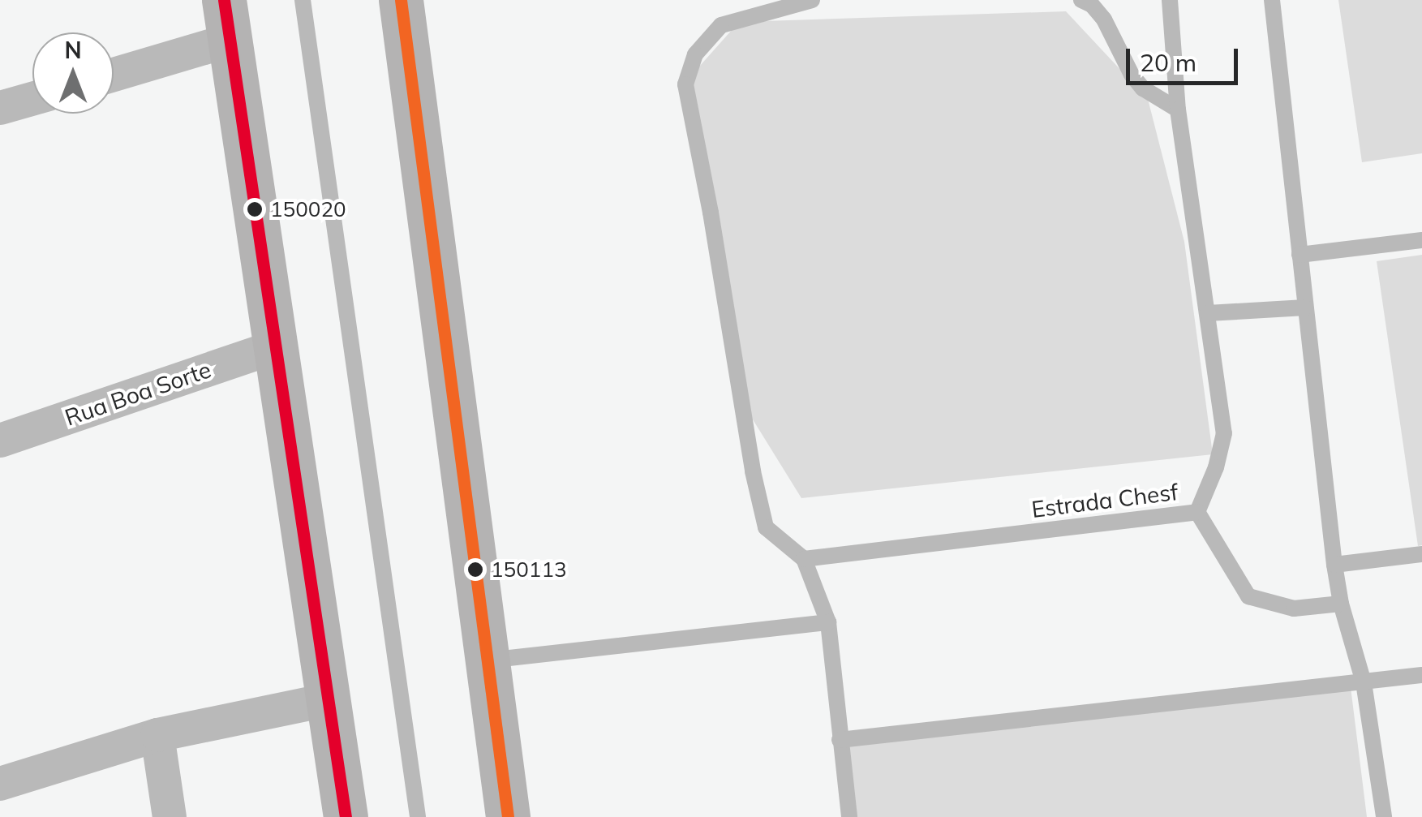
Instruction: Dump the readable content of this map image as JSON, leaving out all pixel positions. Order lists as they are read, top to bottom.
{
  "streets": {
    "street": ["Rua Boa Sorte"],
    "lane": ["Estrada Chesf"]
  },
  "places": ["150020", "150113"],
  "scale_bar": "20 m",
  "north": "top"
}
